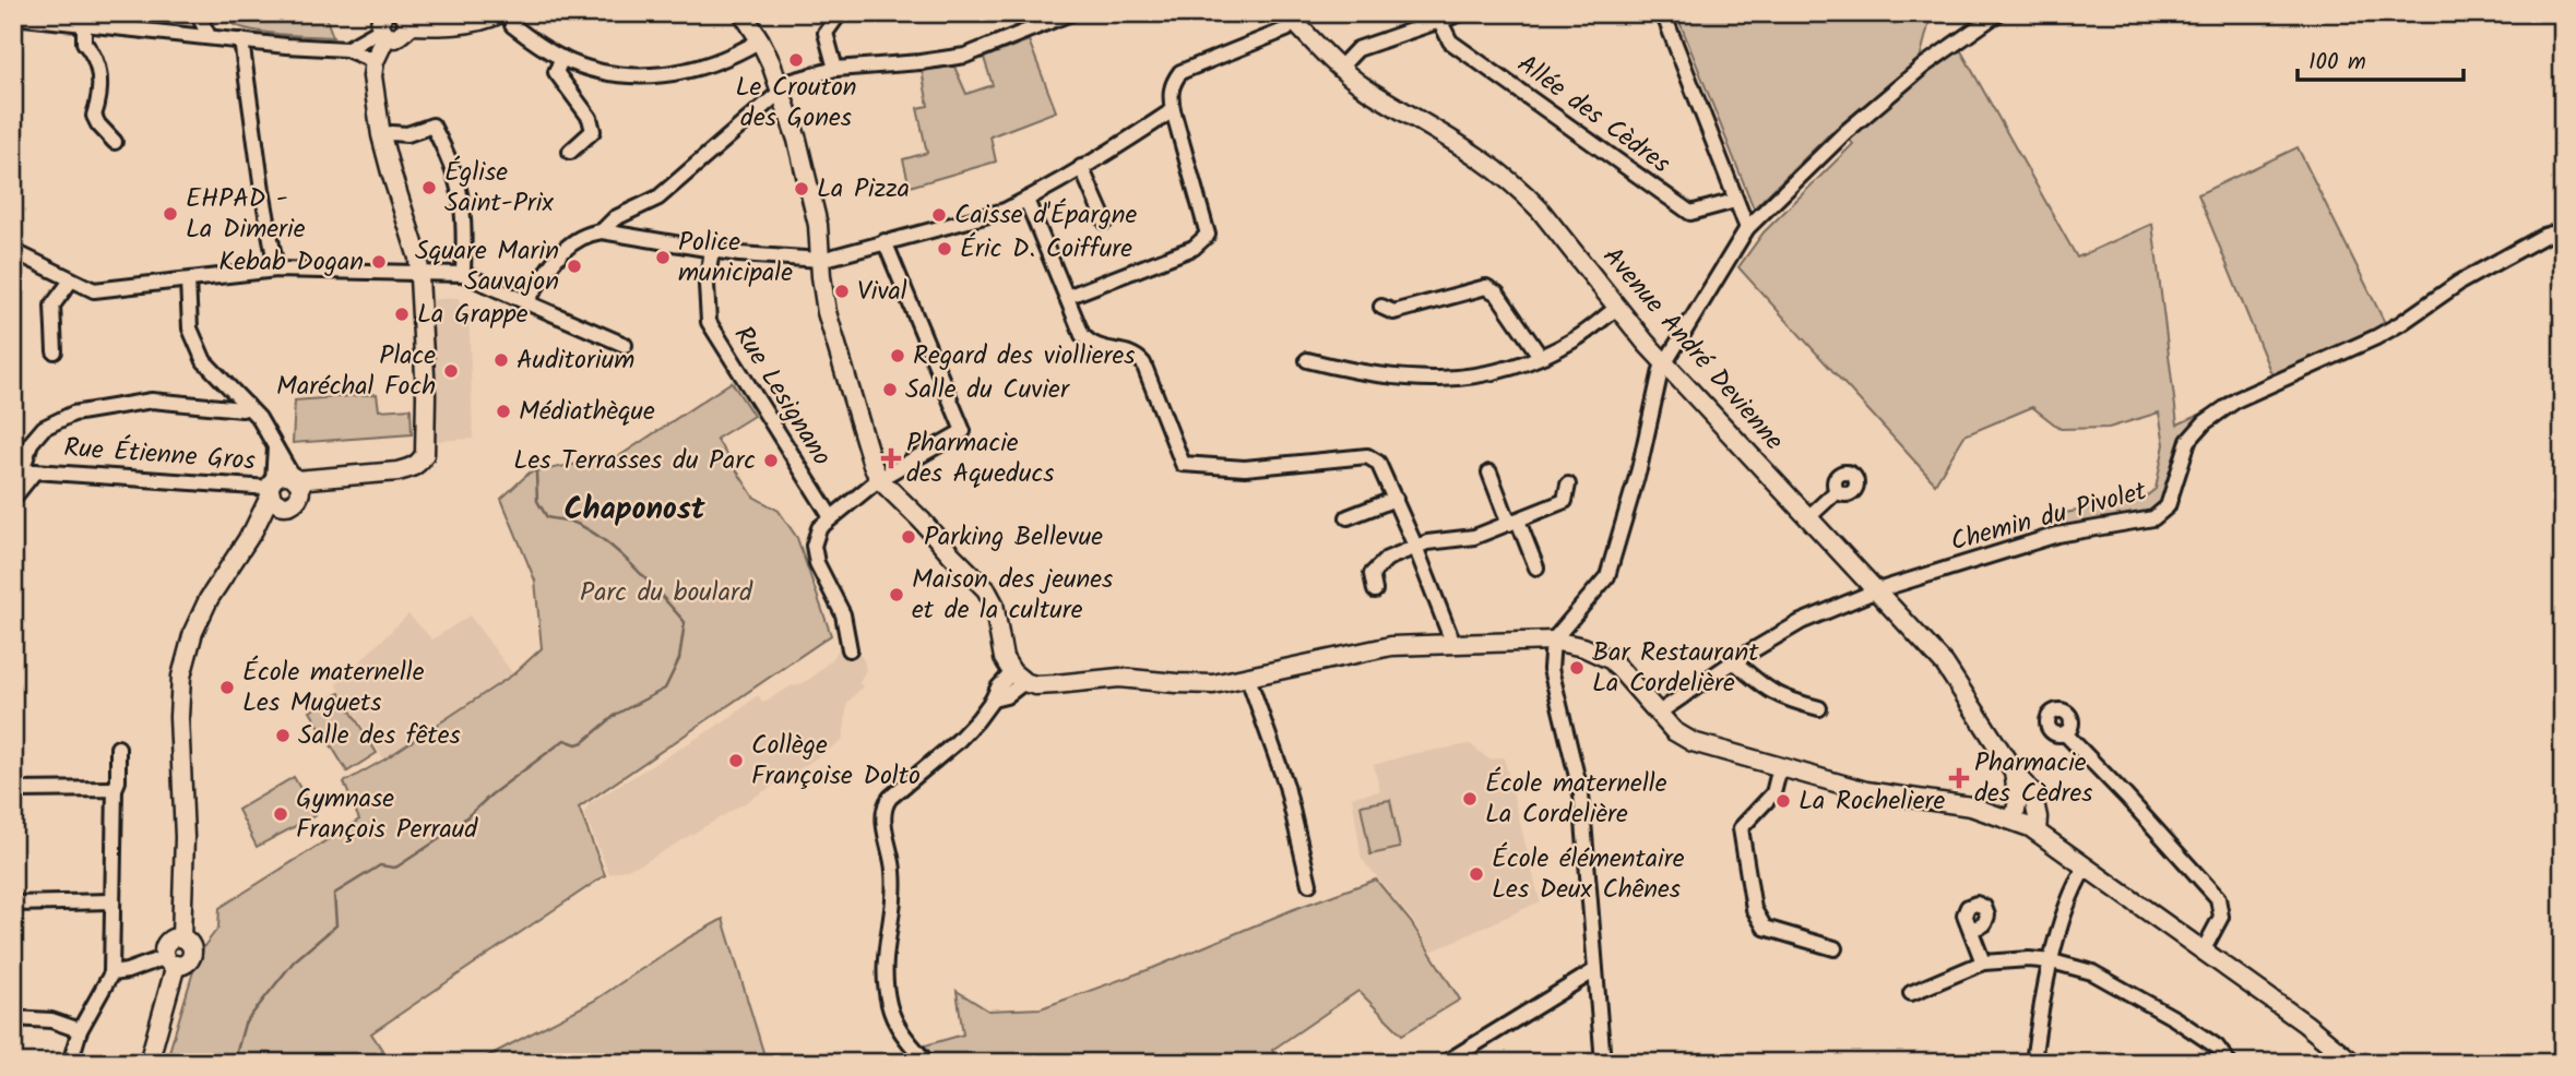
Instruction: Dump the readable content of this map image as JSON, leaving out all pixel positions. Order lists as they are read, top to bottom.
{
  "streets": {
    "main road": ["Avenue André Devienne", "Rue Étienne Gros"],
    "street": ["Allée des Cèdres", "Rue Lesignano", "Chemin du Pivolet"]
  },
  "crossings": [
    ["Avenue André Devienne", "Chemin du Pivolet"]
  ],
  "districts": ["Chaponost"],
  "parks": ["Parc du boulard"],
  "places": {
    "other": [
      "Le Crouton des Gones",
      "Église Saint-Prix",
      "La Pizza",
      "EHPAD - La Dimerie",
      "Caisse d'Épargne",
      "Éric D. Coiffure",
      "Police municipale",
      "Kebab Dogan",
      "Square Marin Sauvajon",
      "Vival",
      "La Grappe",
      "Regard des viollieres",
      "Auditorium",
      "Place Maréchal Foch",
      "Salle du Cuvier",
      "Médiathèque",
      "Les Terrasses du Parc",
      "Parking Bellevue",
      "Maison des jeunes et de la culture",
      "Bar Restaurant La Cordelière",
      "École maternelle Les Muguets",
      "Salle des fêtes",
      "Collège Françoise Dolto",
      "École maternelle La Cordelière",
      "La Rocheliere",
      "Gymnase François Perraud",
      "École élémentaire Les Deux Chênes"
    ],
    "health": ["Pharmacie des Aqueducs", "Pharmacie des Cèdres"]
  },
  "scale_bar": "100 m"
}
